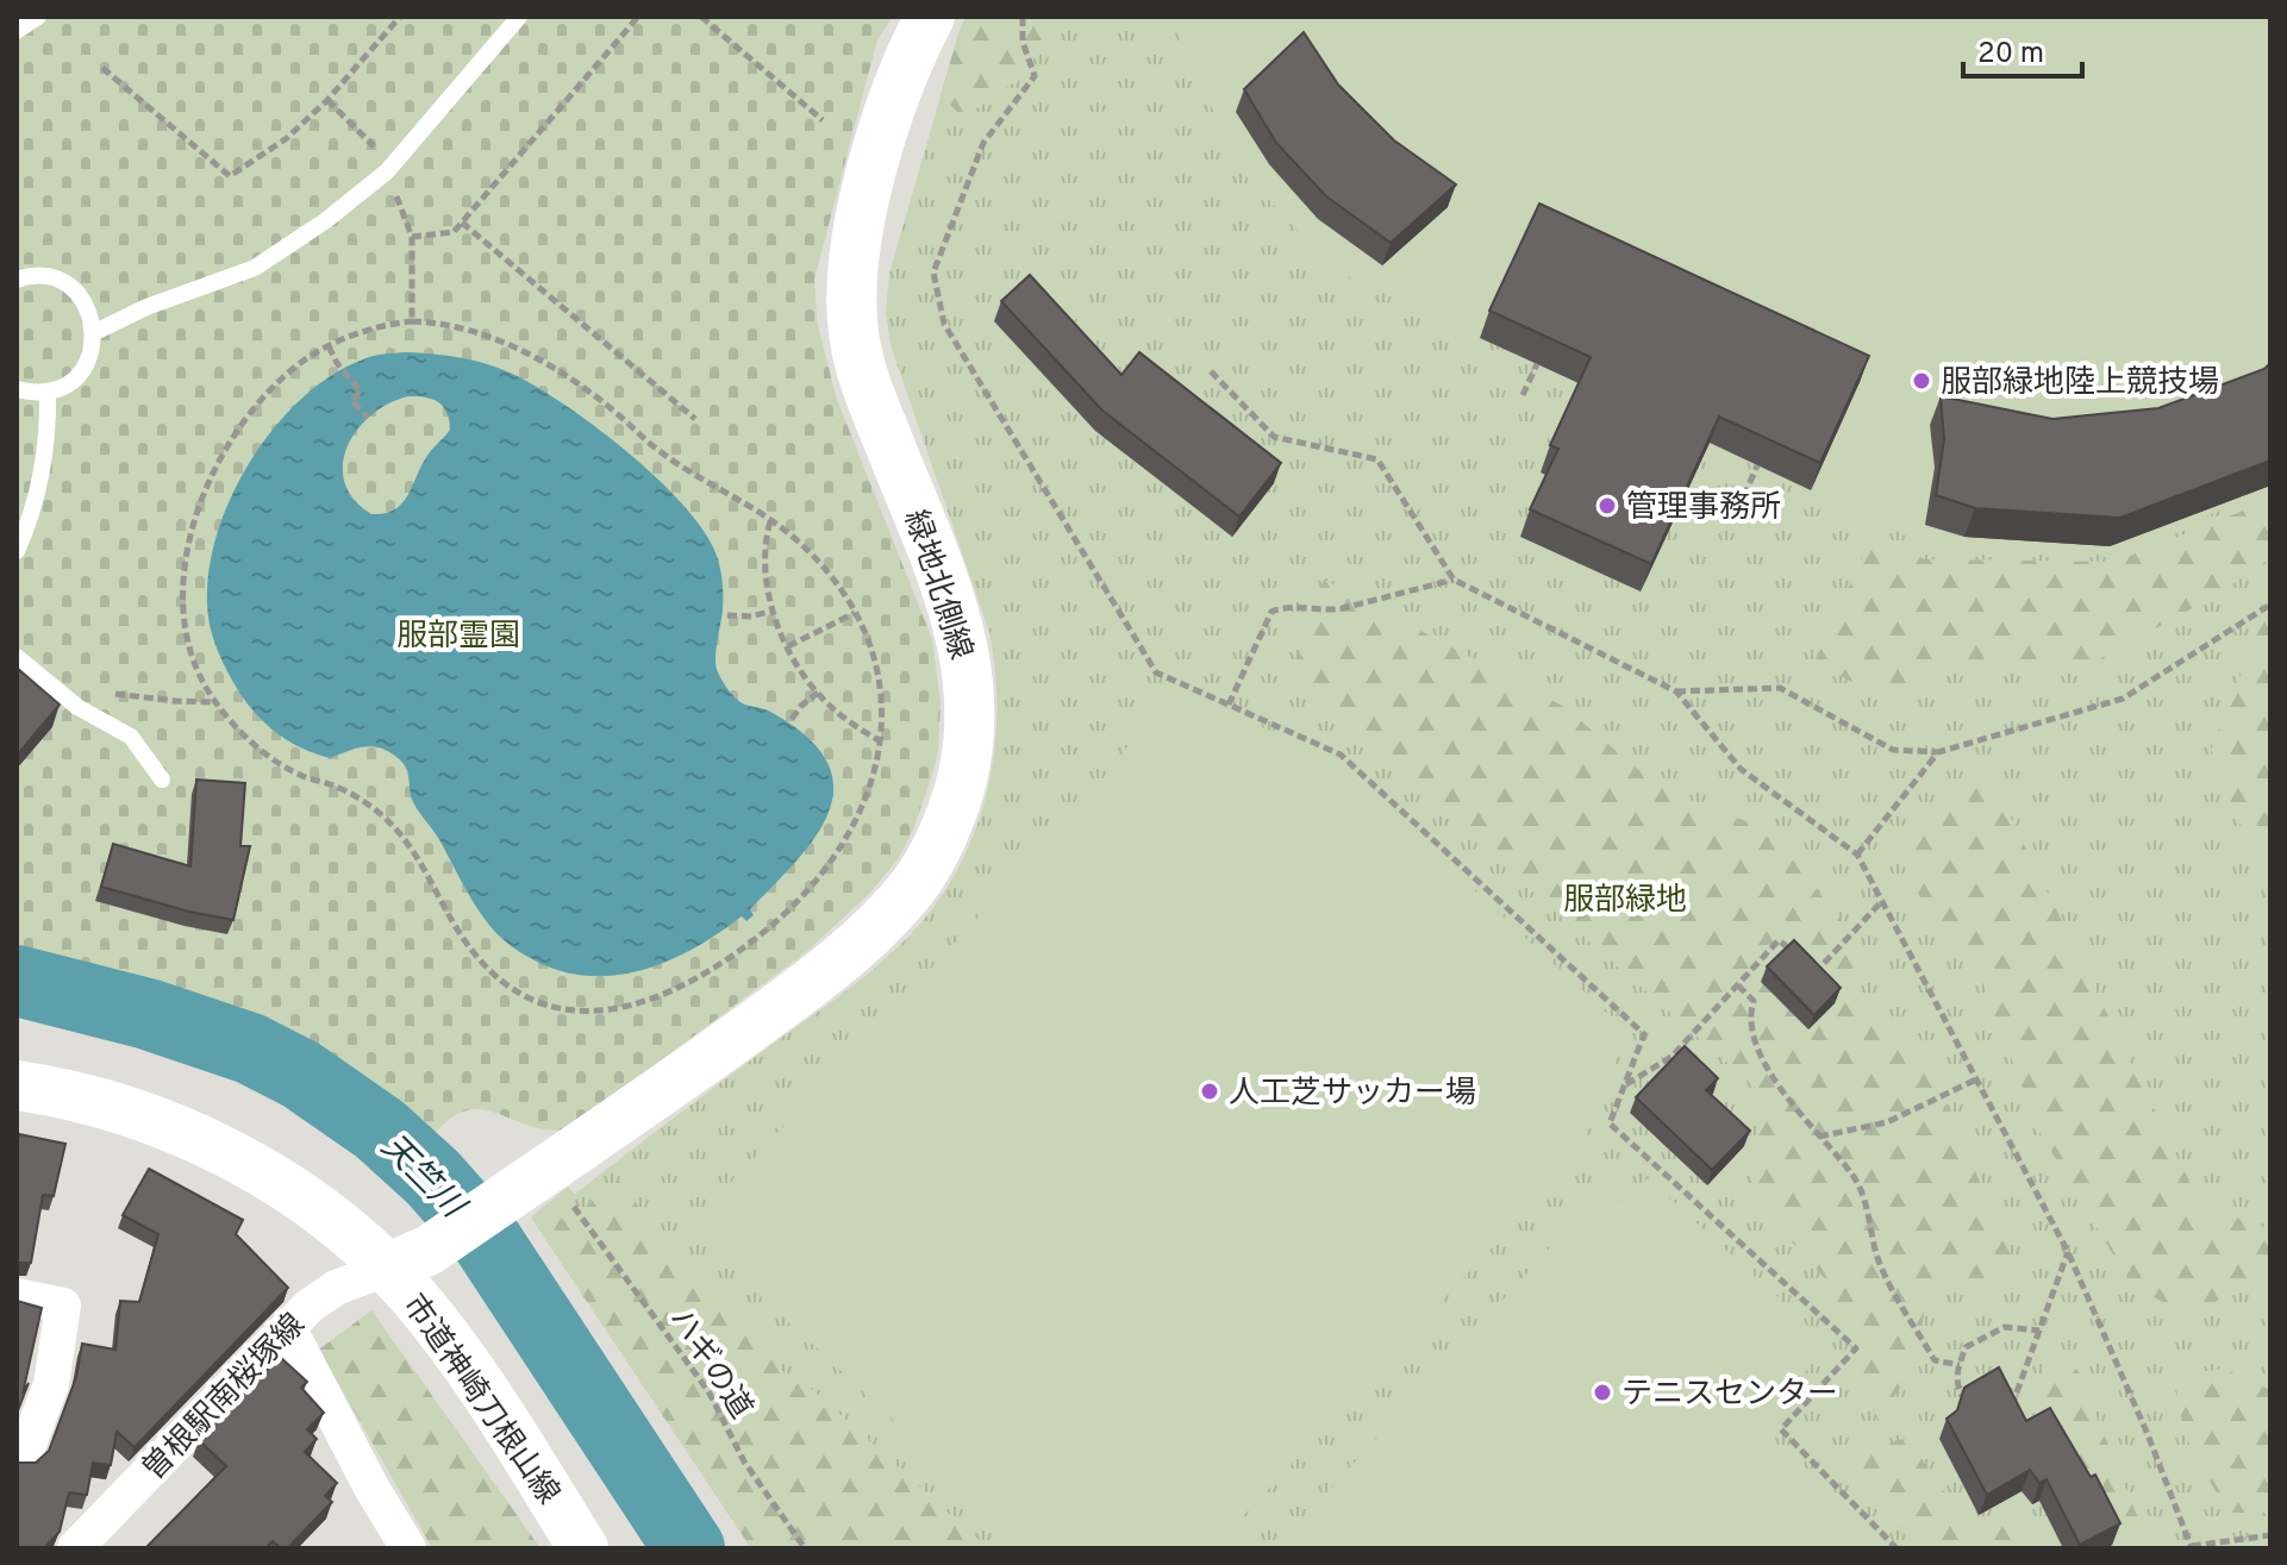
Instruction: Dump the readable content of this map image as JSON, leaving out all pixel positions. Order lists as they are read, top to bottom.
{
  "streets": {
    "street": ["緑地北側線", "曽根駅南桜塚線", "市道神崎刀根山線"],
    "path": ["ハギの道"]
  },
  "crossings": [
    ["緑地北側線", "曽根駅南桜塚線"],
    ["緑地北側線", "市道神崎刀根山線"],
    ["曽根駅南桜塚線", "市道神崎刀根山線"]
  ],
  "water": ["天竺川"],
  "parks": ["服部霊園", "服部緑地"],
  "places": [
    "服部緑地陸上競技場",
    "管理事務所",
    "人工芝サッカー場",
    "テニスセンター"
  ],
  "scale_bar": "20 m"
}
